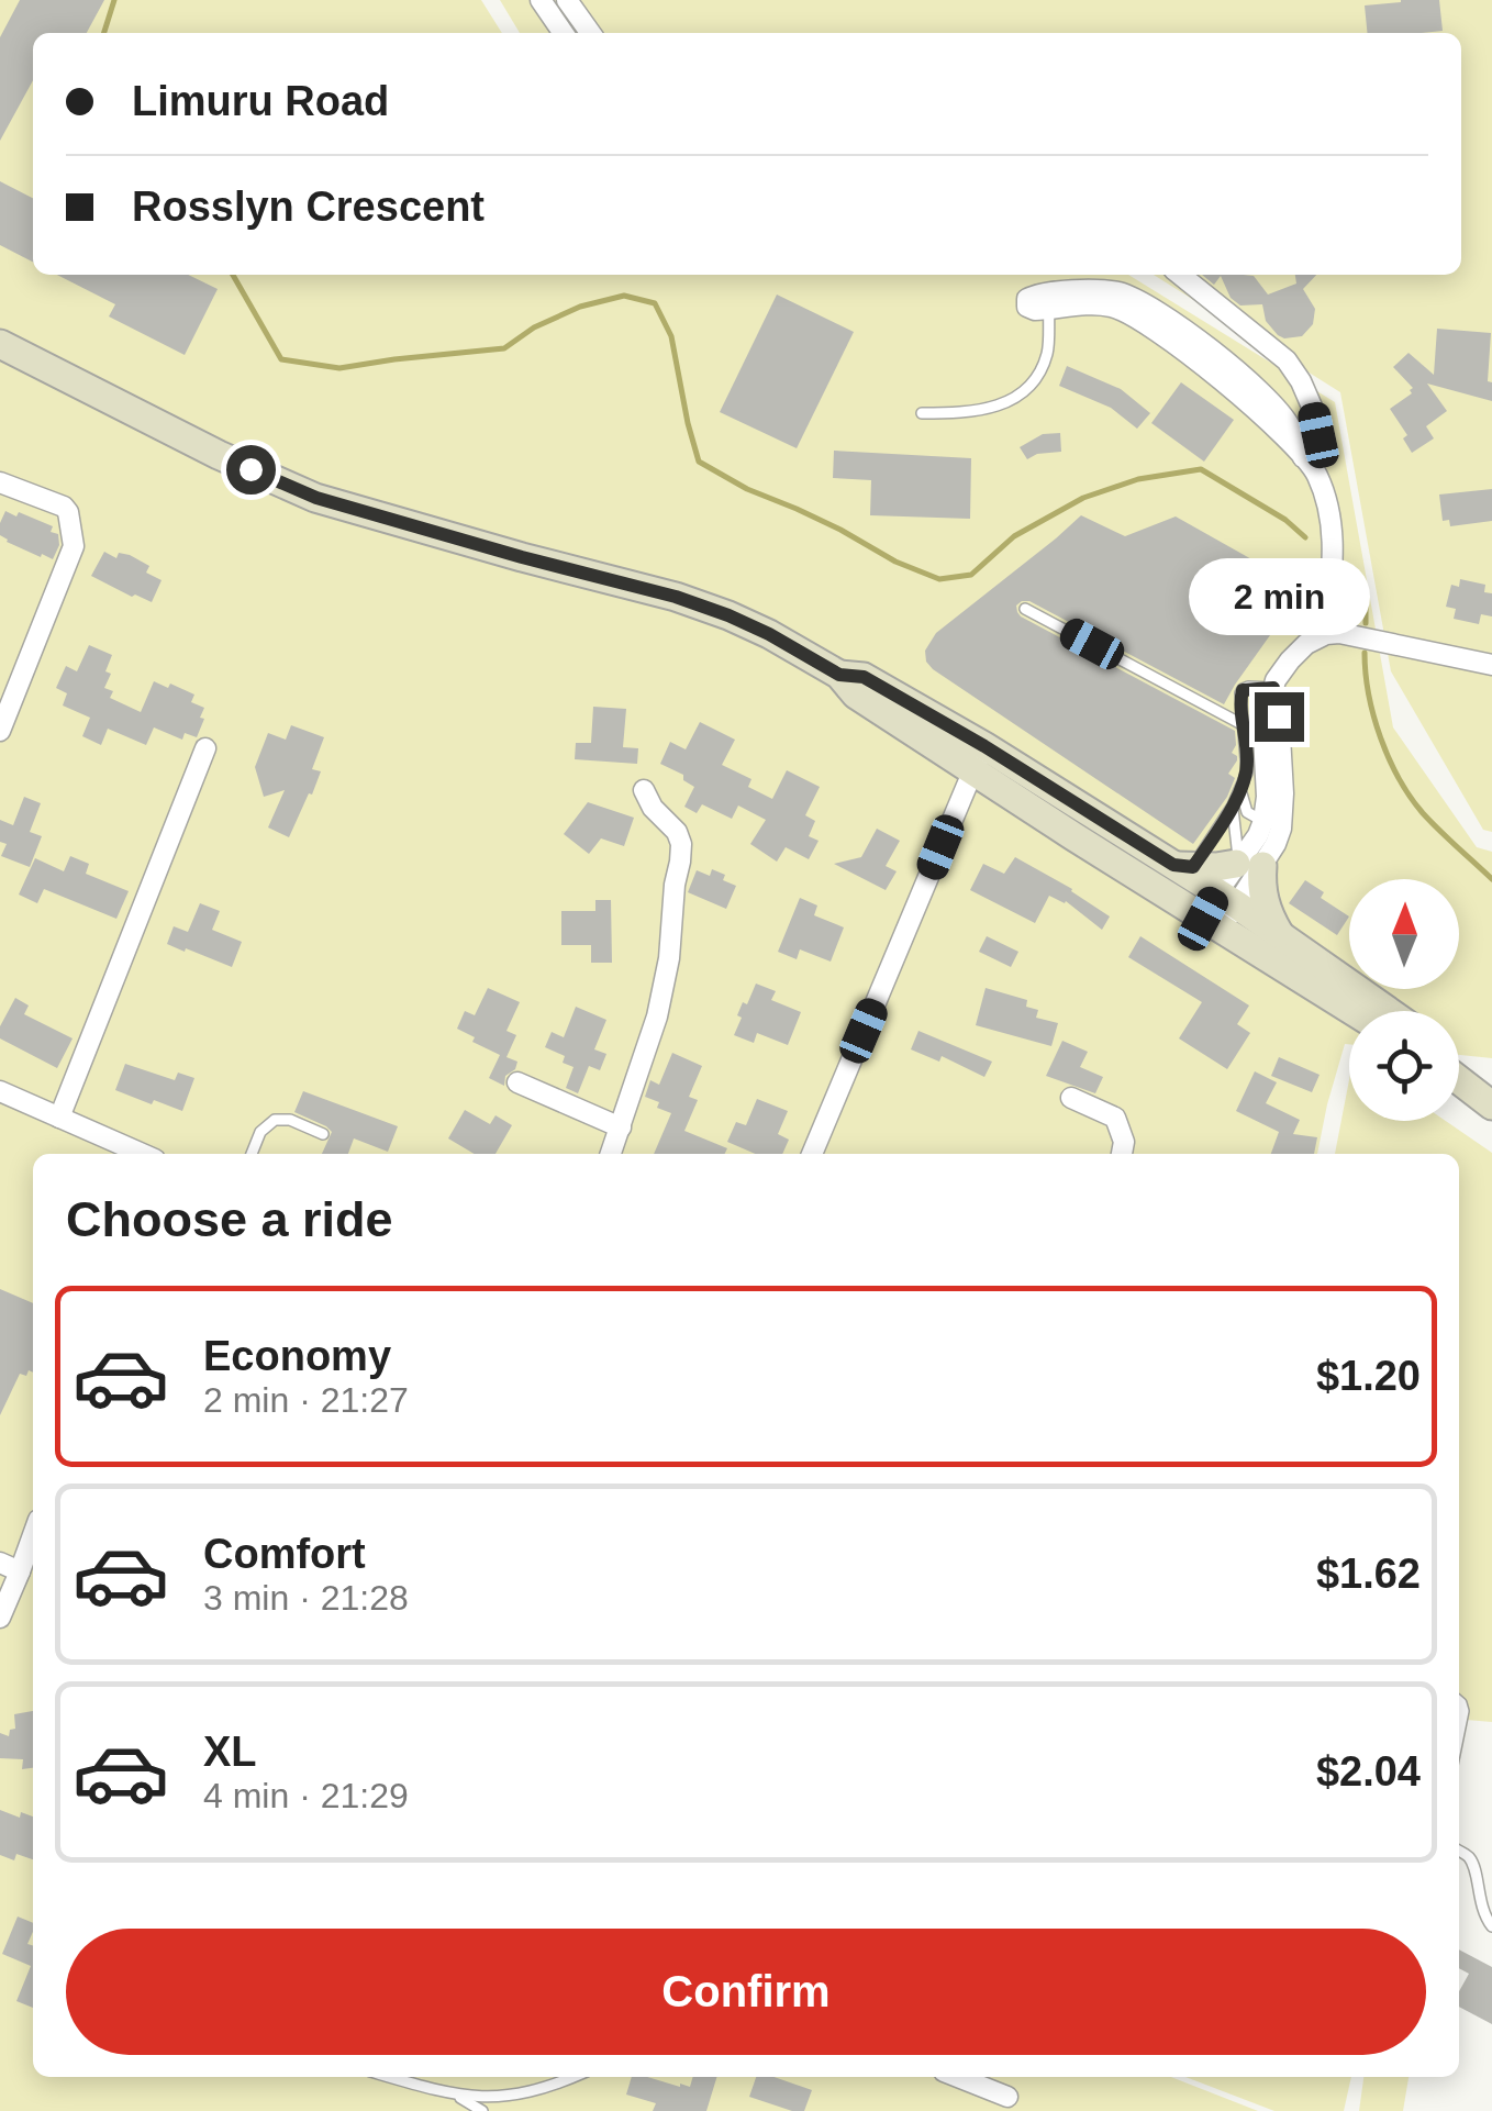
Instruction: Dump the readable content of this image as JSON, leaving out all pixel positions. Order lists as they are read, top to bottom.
{
  "north": "top",
  "page": {
    "banner": ["Limuru Road", "Rosslyn Crescent"],
    "bubble": "2 min",
    "heading": "Choose a ride",
    "list": [
      {
        "name": "Economy",
        "note": "2 min · 21:27",
        "value": "$1.20"
      },
      {
        "name": "Comfort",
        "note": "3 min · 21:28",
        "value": "$1.62"
      },
      {
        "name": "XL",
        "note": "4 min · 21:29",
        "value": "$2.04"
      }
    ],
    "buttons": "Confirm"
  }
}
